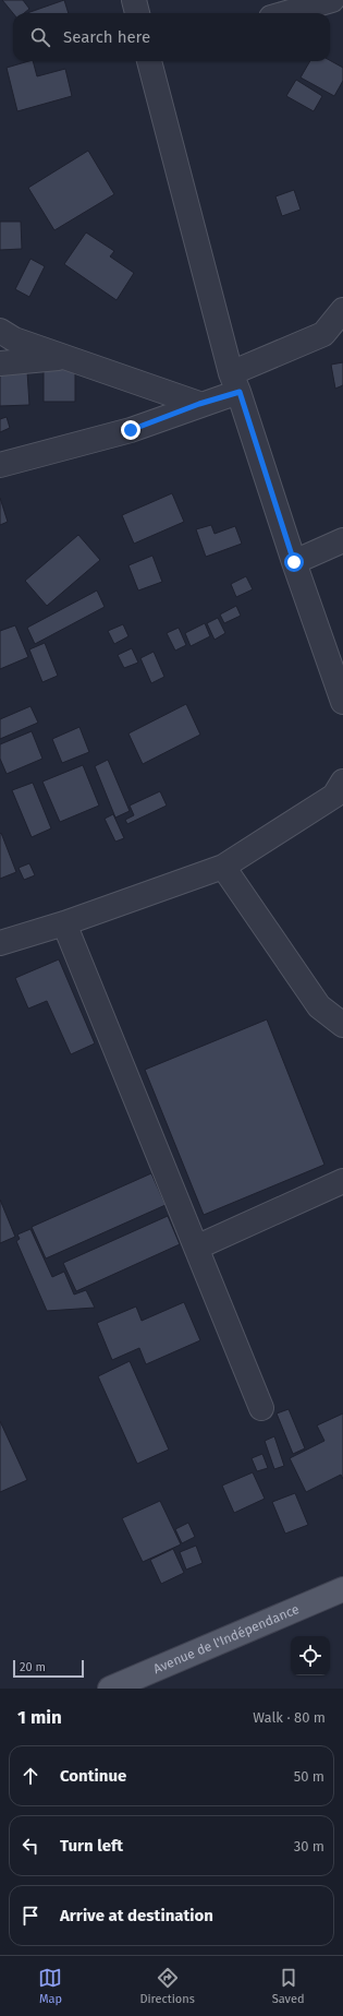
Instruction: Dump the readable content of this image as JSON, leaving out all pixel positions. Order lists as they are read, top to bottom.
{
  "streets": {
    "main road": ["Avenue de l'Indépendance"]
  },
  "scale_bar": "20 m",
  "page": {
    "search": "Search here",
    "scale": "20 m",
    "heading": ["1 min", "Walk · 80 m"],
    "list": [
      ["Continue", "50 m"],
      ["Turn left", "30 m"],
      "Arrive at destination"
    ],
    "nav": ["Map", "Directions", "Saved"]
  }
}
